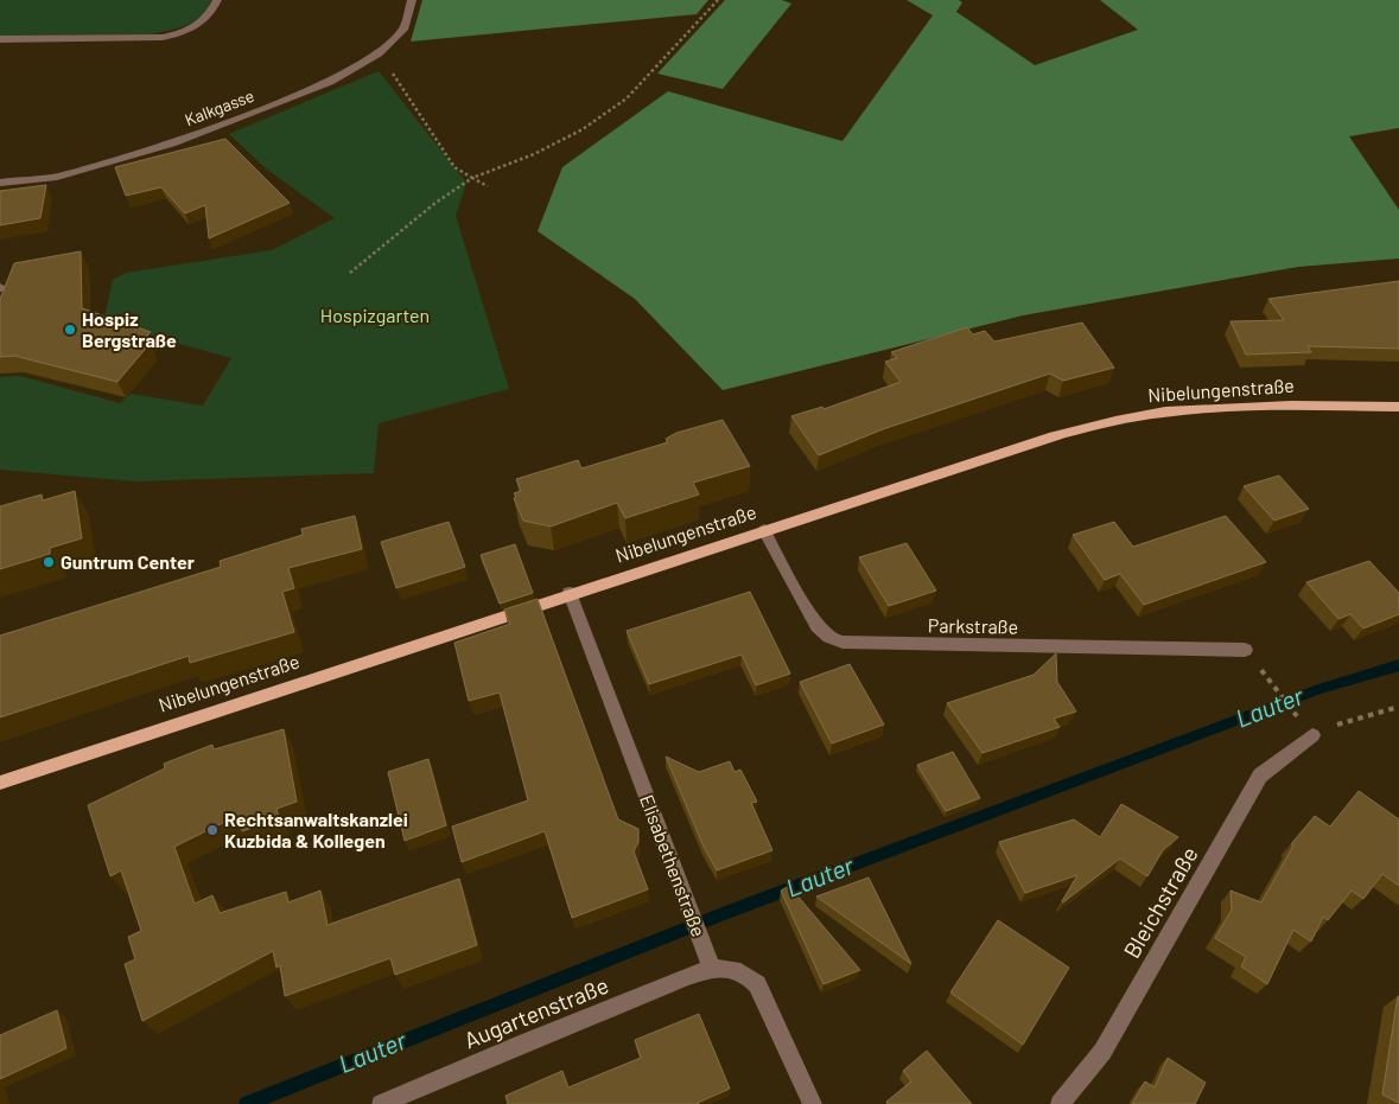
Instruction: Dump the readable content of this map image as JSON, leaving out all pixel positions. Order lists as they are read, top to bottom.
{
  "streets": {
    "main road": ["Nibelungenstraße"],
    "street": [
      "Kalkgasse",
      "Parkstraße",
      "Elisabethenstraße",
      "Bleichstraße",
      "Augartenstraße"
    ]
  },
  "crossings": [
    ["Nibelungenstraße", "Parkstraße"],
    ["Nibelungenstraße", "Elisabethenstraße"],
    ["Elisabethenstraße", "Augartenstraße"]
  ],
  "water": ["Lauter"],
  "parks": ["Hospizgarten"],
  "places": ["Hospiz Bergstraße", "Guntrum Center", "Rechtsanwaltskanzlei Kuzbida & Kollegen"]
}
